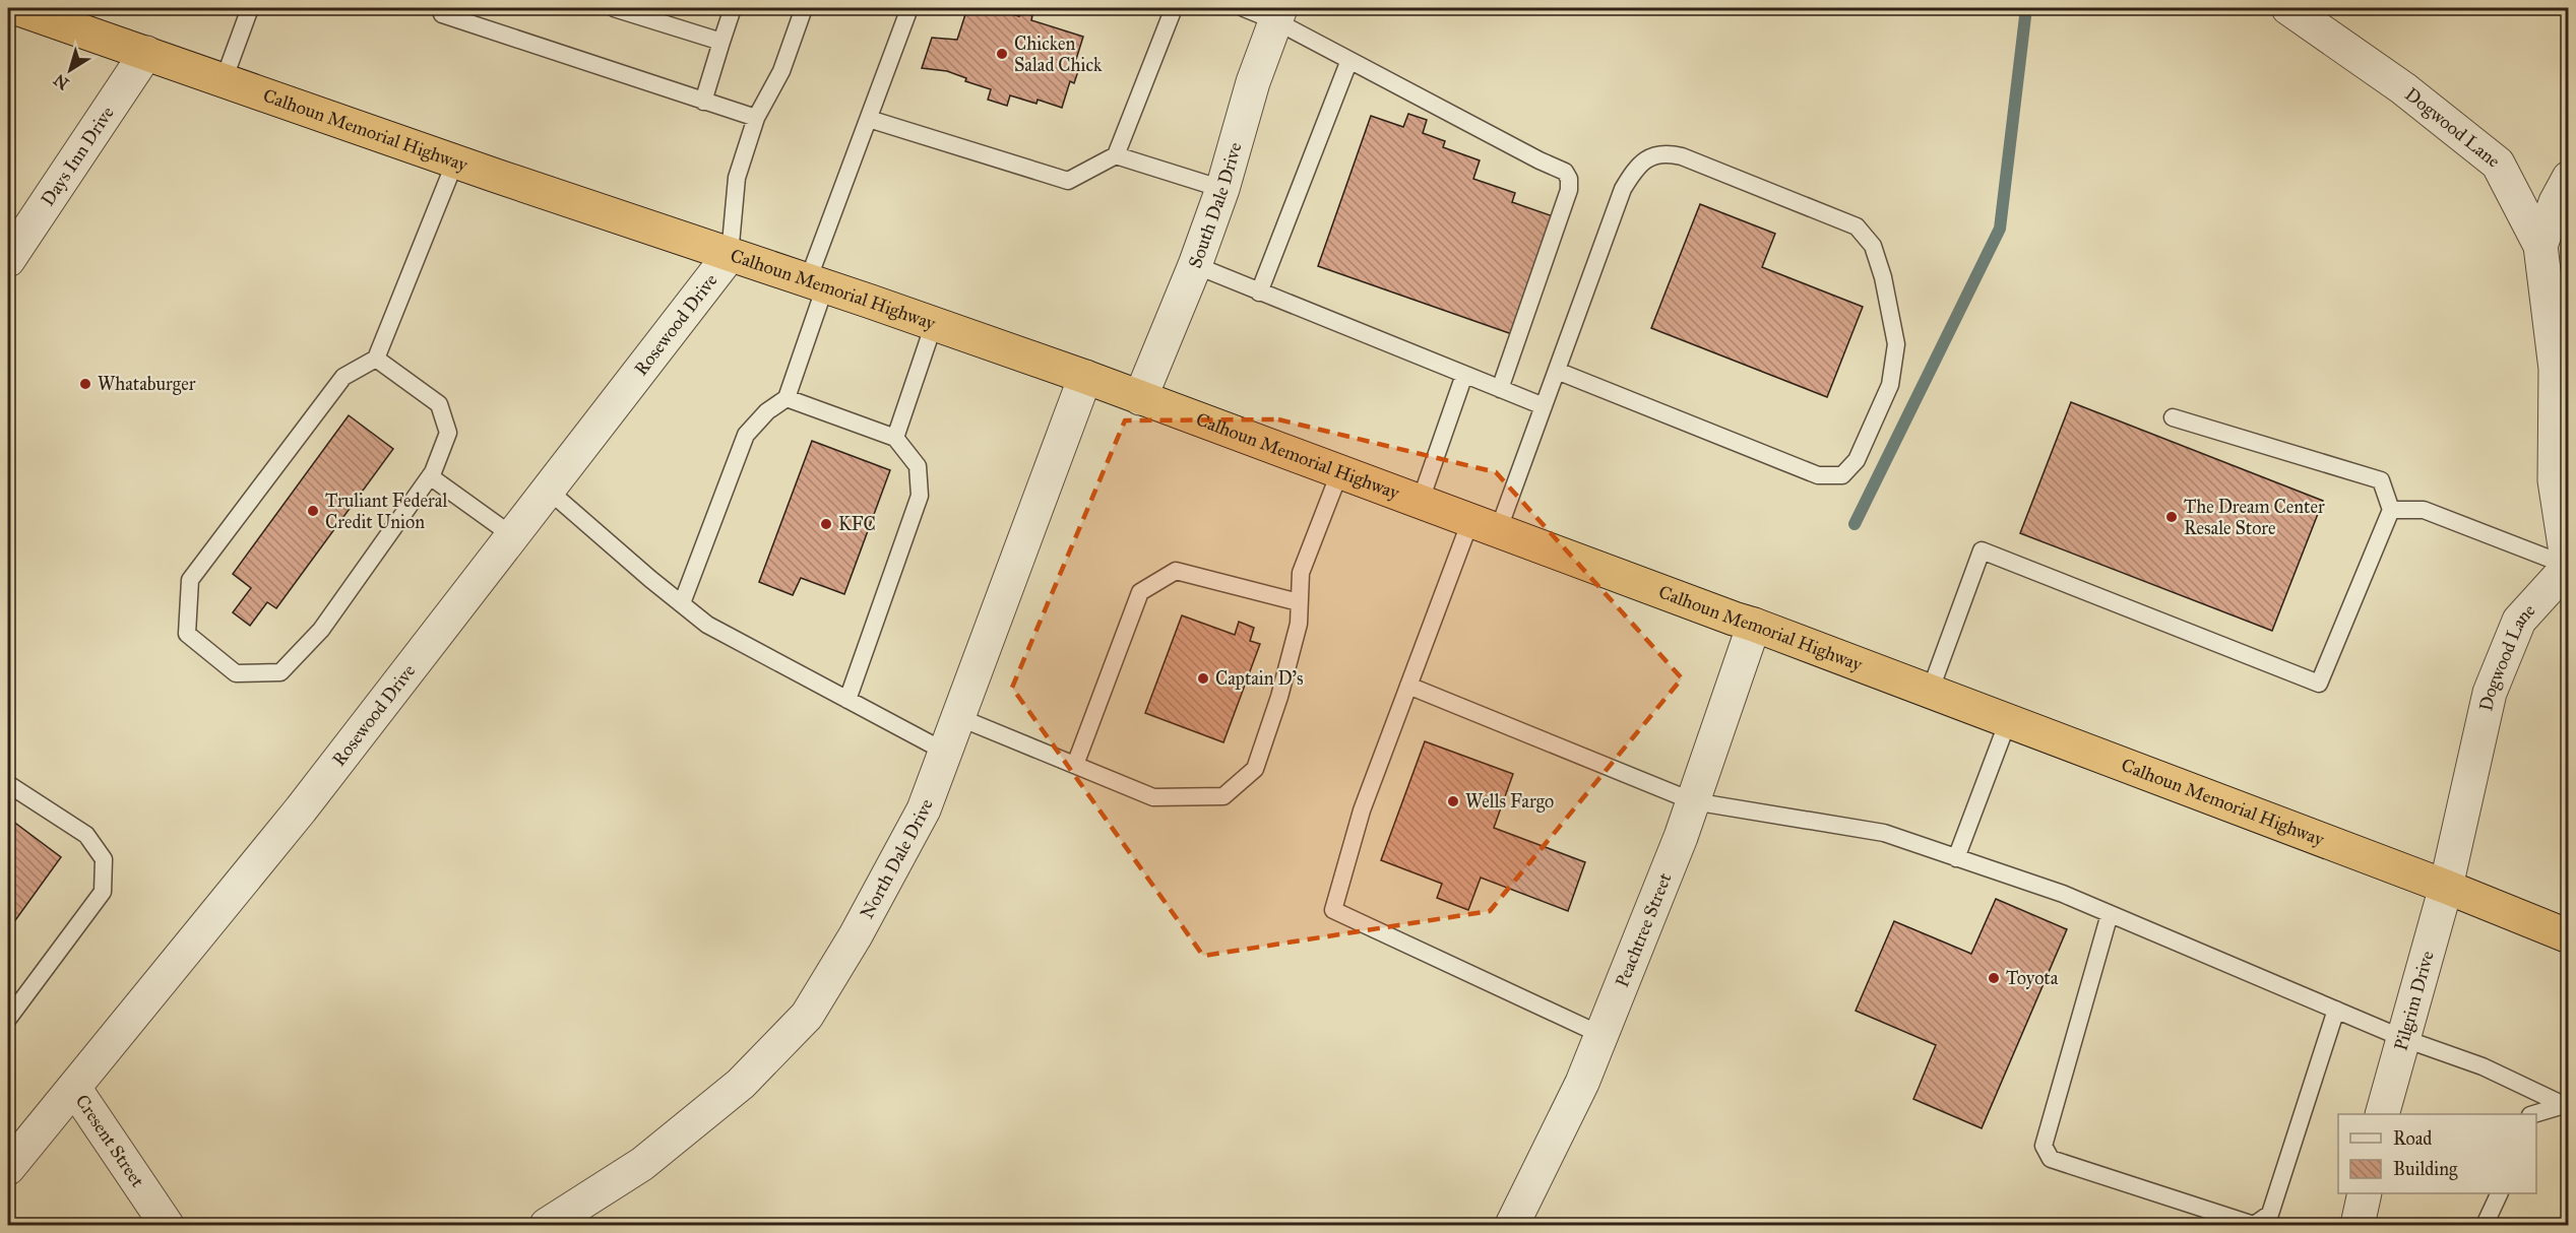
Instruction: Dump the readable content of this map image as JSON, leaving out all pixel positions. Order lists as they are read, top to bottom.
{
  "streets": {
    "highway": ["Calhoun Memorial Highway"],
    "street": [
      "Dogwood Lane",
      "Days Inn Drive",
      "South Dale Drive",
      "Rosewood Drive",
      "North Dale Drive",
      "Peachtree Street",
      "Pilgrim Drive",
      "Cresent Street"
    ]
  },
  "crossings": [
    ["Dogwood Lane", "Calhoun Memorial Highway"],
    ["Dogwood Lane", "Pilgrim Drive"],
    ["Calhoun Memorial Highway", "Days Inn Drive"],
    ["Calhoun Memorial Highway", "South Dale Drive"],
    ["Calhoun Memorial Highway", "Rosewood Drive"],
    ["Calhoun Memorial Highway", "North Dale Drive"],
    ["Calhoun Memorial Highway", "Peachtree Street"],
    ["Calhoun Memorial Highway", "Pilgrim Drive"],
    ["Rosewood Drive", "Cresent Street"]
  ],
  "places": [
    "Chicken Salad Chick",
    "Whataburger",
    "Truliant Federal Credit Union",
    "The Dream Center Resale Store",
    "KFC",
    "Captain D's",
    "Wells Fargo",
    "Toyota"
  ],
  "legend": ["Road", "Building"],
  "north": "bottom left"
}
